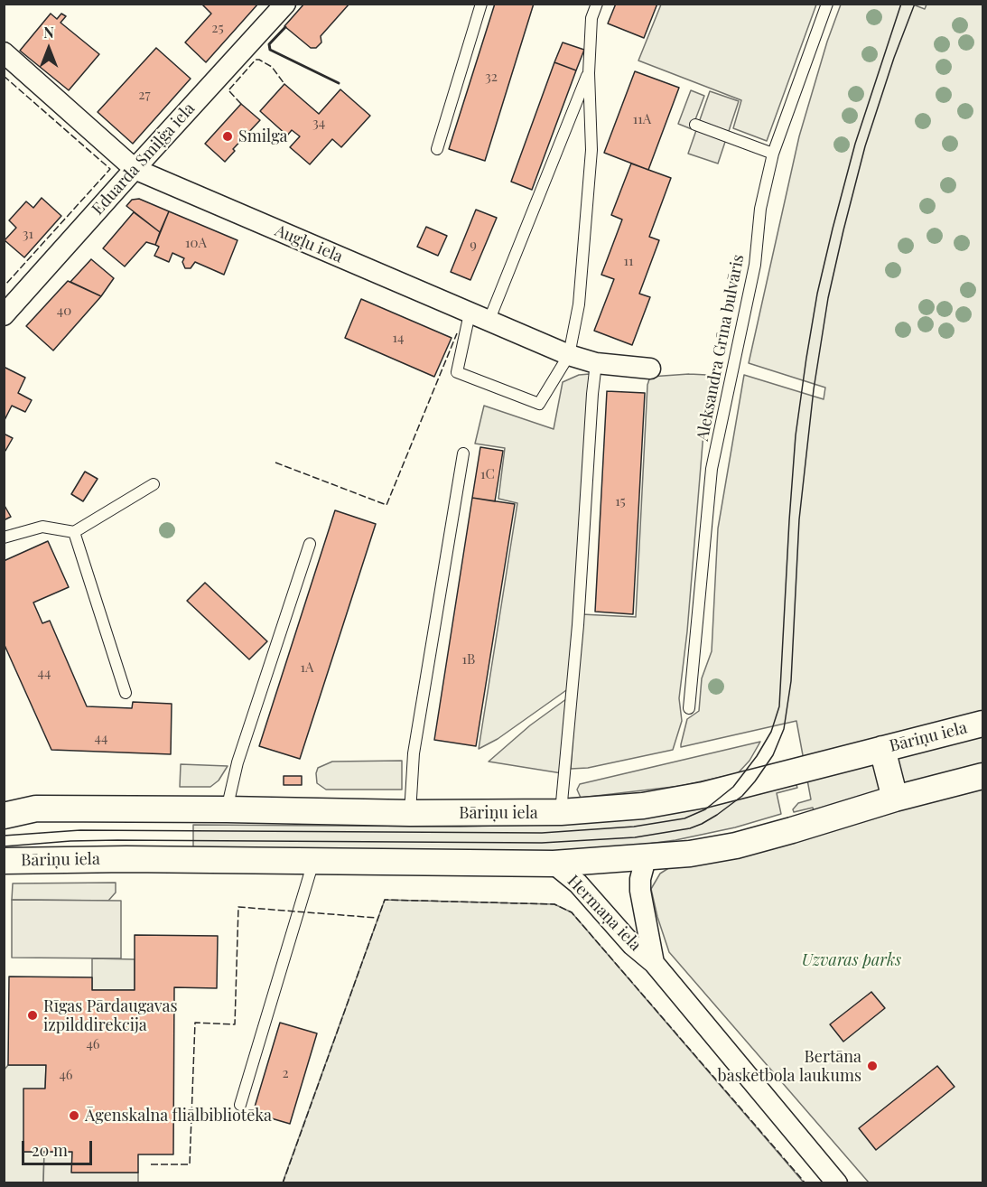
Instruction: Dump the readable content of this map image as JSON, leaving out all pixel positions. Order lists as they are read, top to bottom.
{
  "streets": {
    "street": [
      "Eduarda Smiļģa iela",
      "Augļu iela",
      "Bāriņu iela",
      "Hermaņa iela"
    ],
    "lane": ["Aleksandra Grīna bulvāris"]
  },
  "crossings": [
    ["Eduarda Smiļģa iela", "Augļu iela"],
    ["Bāriņu iela", "Hermaņa iela"]
  ],
  "parks": ["Uzvaras parks"],
  "places": [
    "Smilga",
    "Rīgas Pārdaugavas izpilddirekcija",
    "Bertāna basketbola laukums",
    "Āgenskalna fliālbibliotēka"
  ],
  "house_numbers": [
    "25",
    "32",
    "27",
    "11A",
    "34",
    "31",
    "10A",
    "9",
    "11",
    "40",
    "14",
    "1C",
    "15",
    "1B",
    "1A",
    "44",
    "44",
    "46",
    "2",
    "46"
  ],
  "scale_bar": "20 m",
  "north": "top"
}
